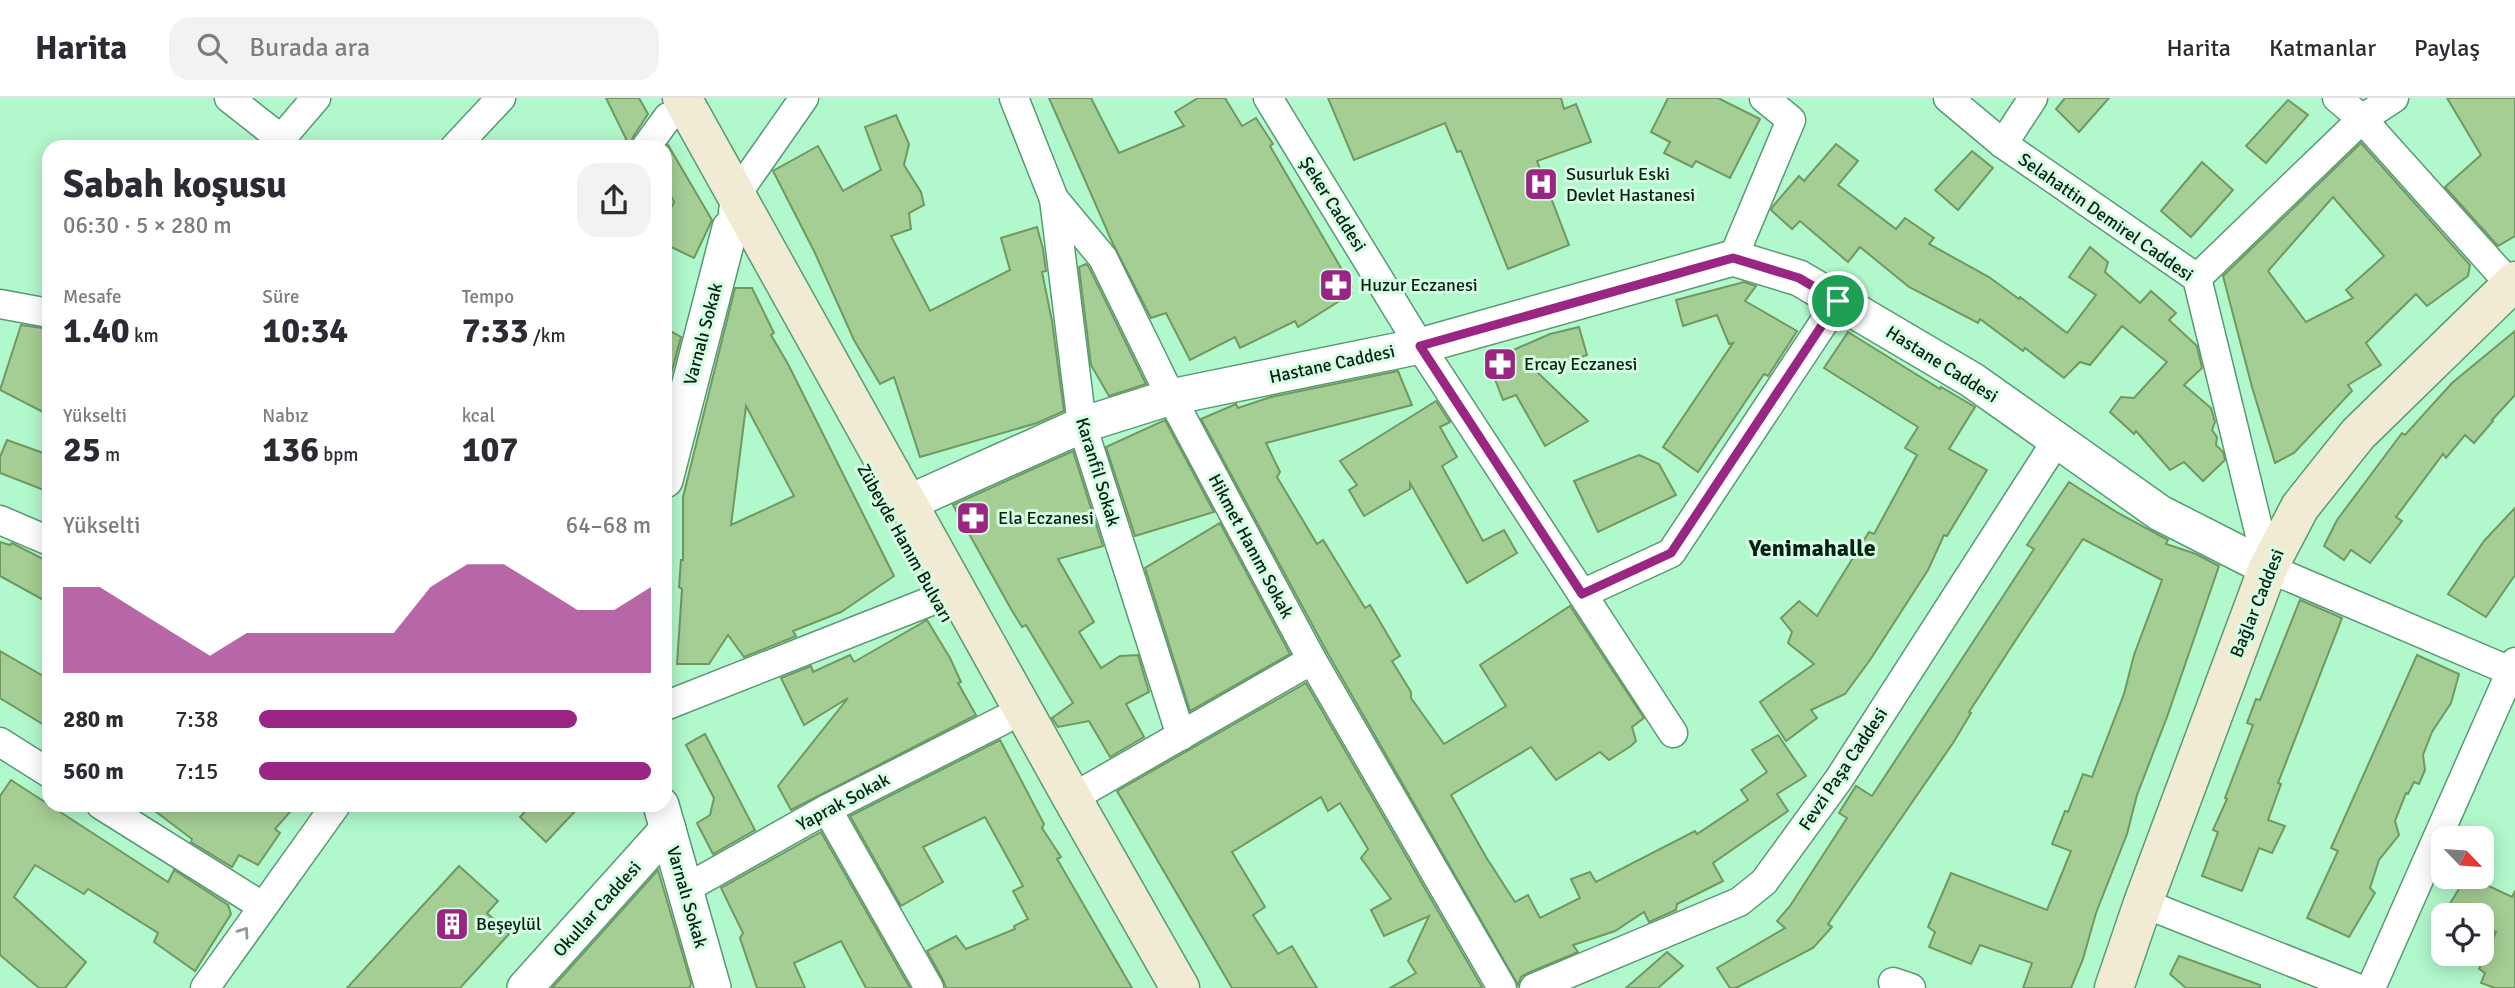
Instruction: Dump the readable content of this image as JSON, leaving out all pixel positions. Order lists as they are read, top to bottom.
{
  "streets": {
    "main road": ["Zübeyde Hanım Bulvarı", "Bağlar Caddesi"],
    "street": [
      "Şeker Caddesi",
      "Selahattin Demirel Caddesi",
      "Varnalı Sokak",
      "Hastane Caddesi",
      "Karanfil Sokak",
      "Hikmet Hanım Sokak",
      "Fevzi Paşa Caddesi",
      "Yaprak Sokak",
      "Okullar Caddesi"
    ]
  },
  "crossings": [
    ["Şeker Caddesi", "Hastane Caddesi"],
    ["Selahattin Demirel Caddesi", "Hastane Caddesi"],
    ["Selahattin Demirel Caddesi", "Bağlar Caddesi"],
    ["Varnalı Sokak", "Zübeyde Hanım Bulvarı"],
    ["Varnalı Sokak", "Yaprak Sokak"],
    ["Varnalı Sokak", "Okullar Caddesi"],
    ["Hastane Caddesi", "Karanfil Sokak"],
    ["Hastane Caddesi", "Hikmet Hanım Sokak"],
    ["Hastane Caddesi", "Bağlar Caddesi"],
    ["Hastane Caddesi", "Fevzi Paşa Caddesi"],
    ["Karanfil Sokak", "Hikmet Hanım Sokak"],
    ["Zübeyde Hanım Bulvarı", "Yaprak Sokak"]
  ],
  "districts": ["Yenimahalle"],
  "places": {
    "hospital": ["Susurluk Eski Devlet Hastanesi"],
    "pharmacy": ["Huzur Eczanesi", "Ercay Eczanesi", "Ela Eczanesi"],
    "building": ["Beşeylül"]
  },
  "north": "bottom right",
  "page": {
    "header": "Harita",
    "search": "Burada ara",
    "nav": ["Harita", "Katmanlar", "Paylaş"],
    "heading": ["Sabah koşusu", "06:30 · 5 × 280 m"],
    "stats": [
      ["Mesafe", "1.40 km"],
      ["Süre", "10:34"],
      ["Tempo", "7:33 /km"],
      ["Yükselti", "25 m"],
      ["Nabız", "136 bpm"],
      ["kcal", "107"]
    ],
    "chart": ["Yükselti", "64–68 m"],
    "list": [
      {
        "name": "280 m",
        "note": "7:38"
      },
      {
        "name": "560 m",
        "note": "7:15"
      }
    ]
  }
}
